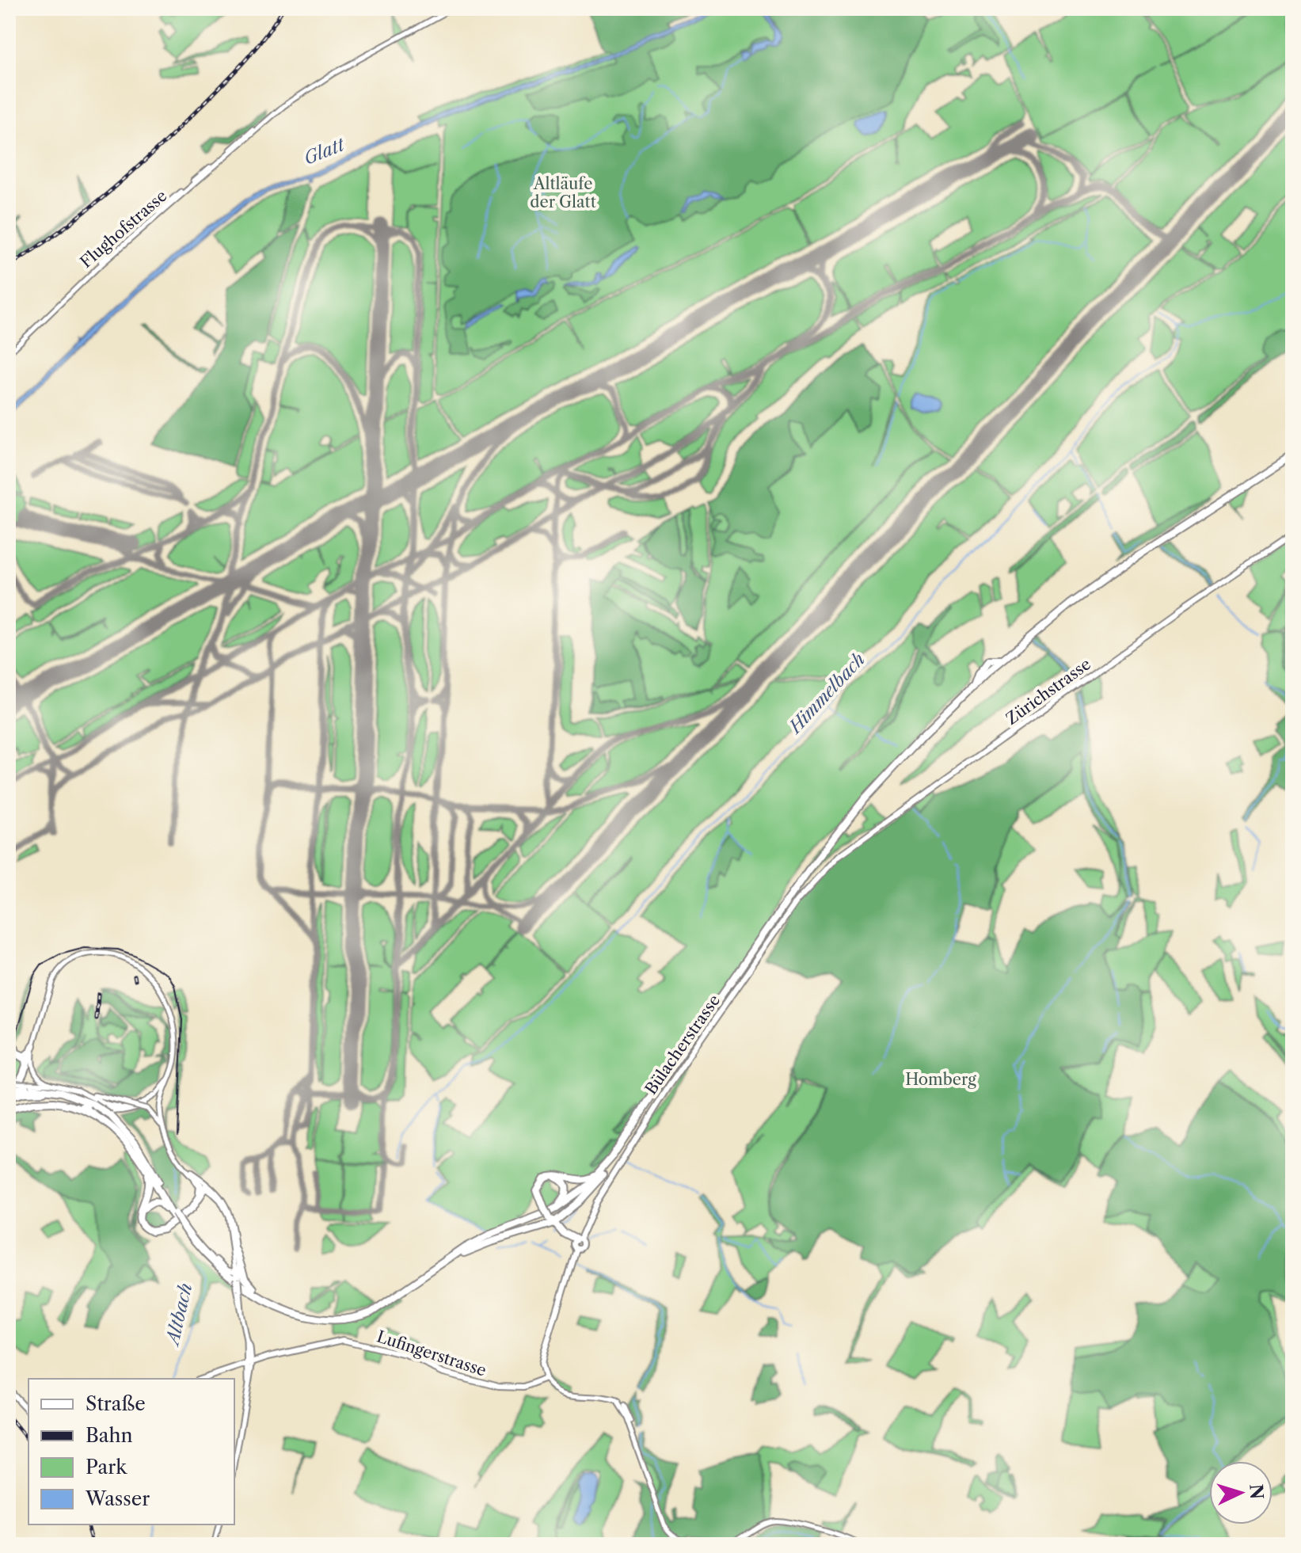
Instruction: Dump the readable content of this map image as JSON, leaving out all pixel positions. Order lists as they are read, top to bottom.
{
  "streets": {
    "main road": [
      "Flughofstrasse",
      "Zürichstrasse",
      "Bülacherstrasse",
      "Lufingerstrasse"
    ]
  },
  "crossings": [
    ["Zürichstrasse", "Bülacherstrasse"],
    ["Bülacherstrasse", "Lufingerstrasse"]
  ],
  "water": ["Glatt", "Himmelbach", "Altbach"],
  "parks": ["Altläufe der Glatt", "Homberg"],
  "legend": [
    "Straße",
    "Bahn",
    "Park",
    "Wasser"
  ],
  "north": "right"
}
